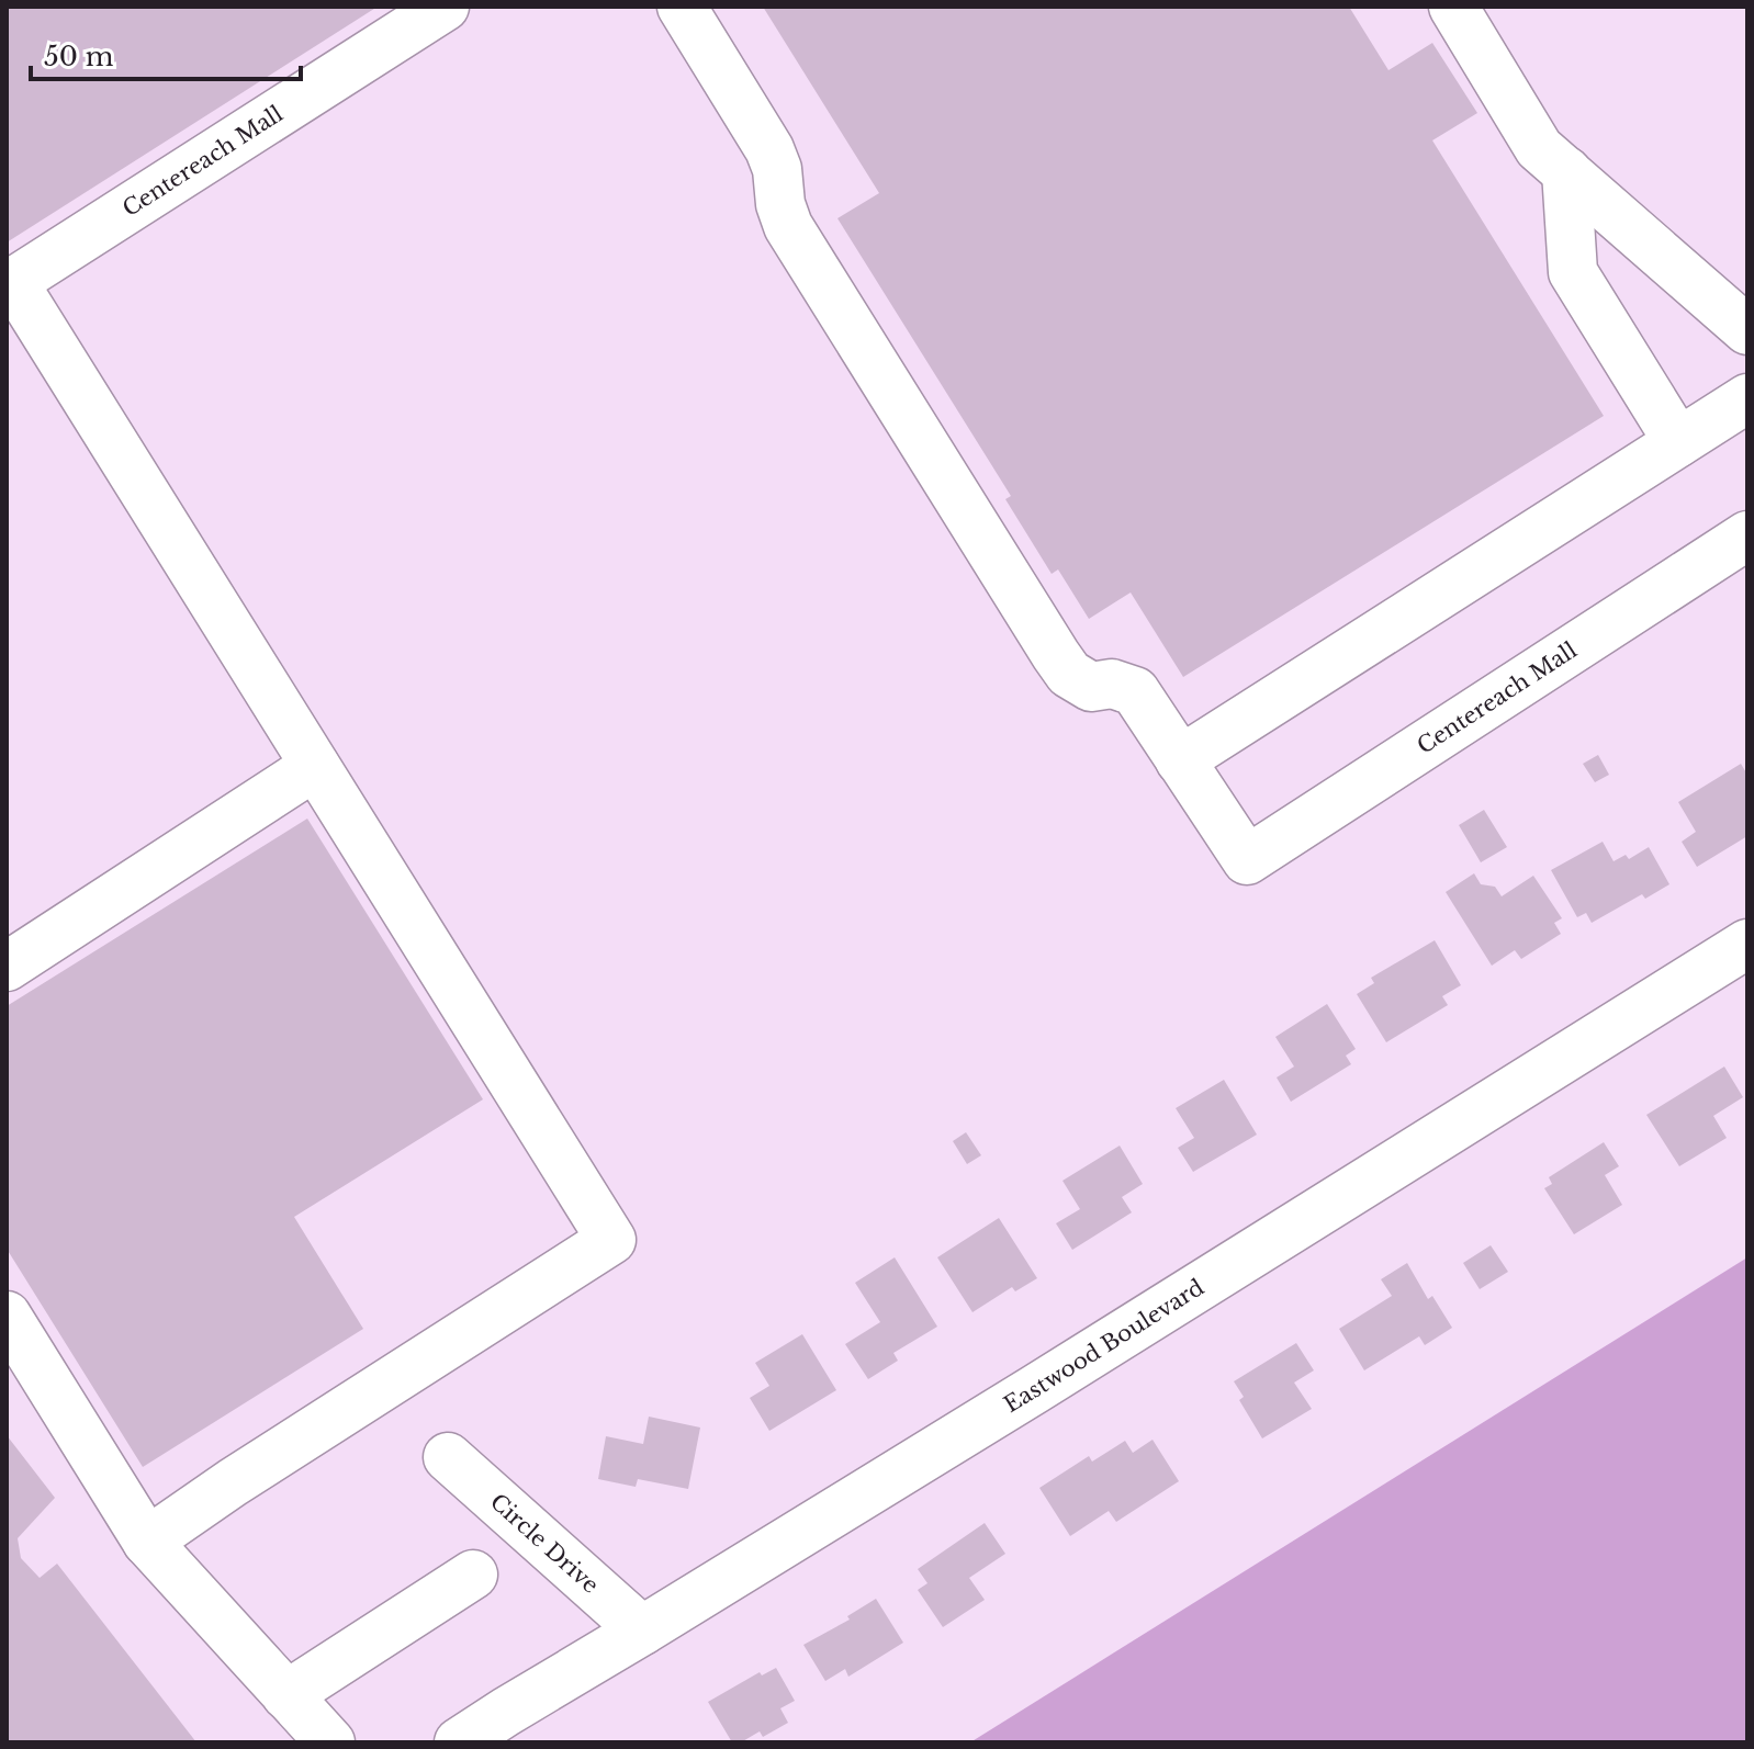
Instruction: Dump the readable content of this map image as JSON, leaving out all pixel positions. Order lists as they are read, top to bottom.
{
  "streets": {
    "street": ["Centereach Mall", "Eastwood Boulevard", "Circle Drive"]
  },
  "crossings": [
    ["Eastwood Boulevard", "Circle Drive"]
  ],
  "scale_bar": "50 m"
}
